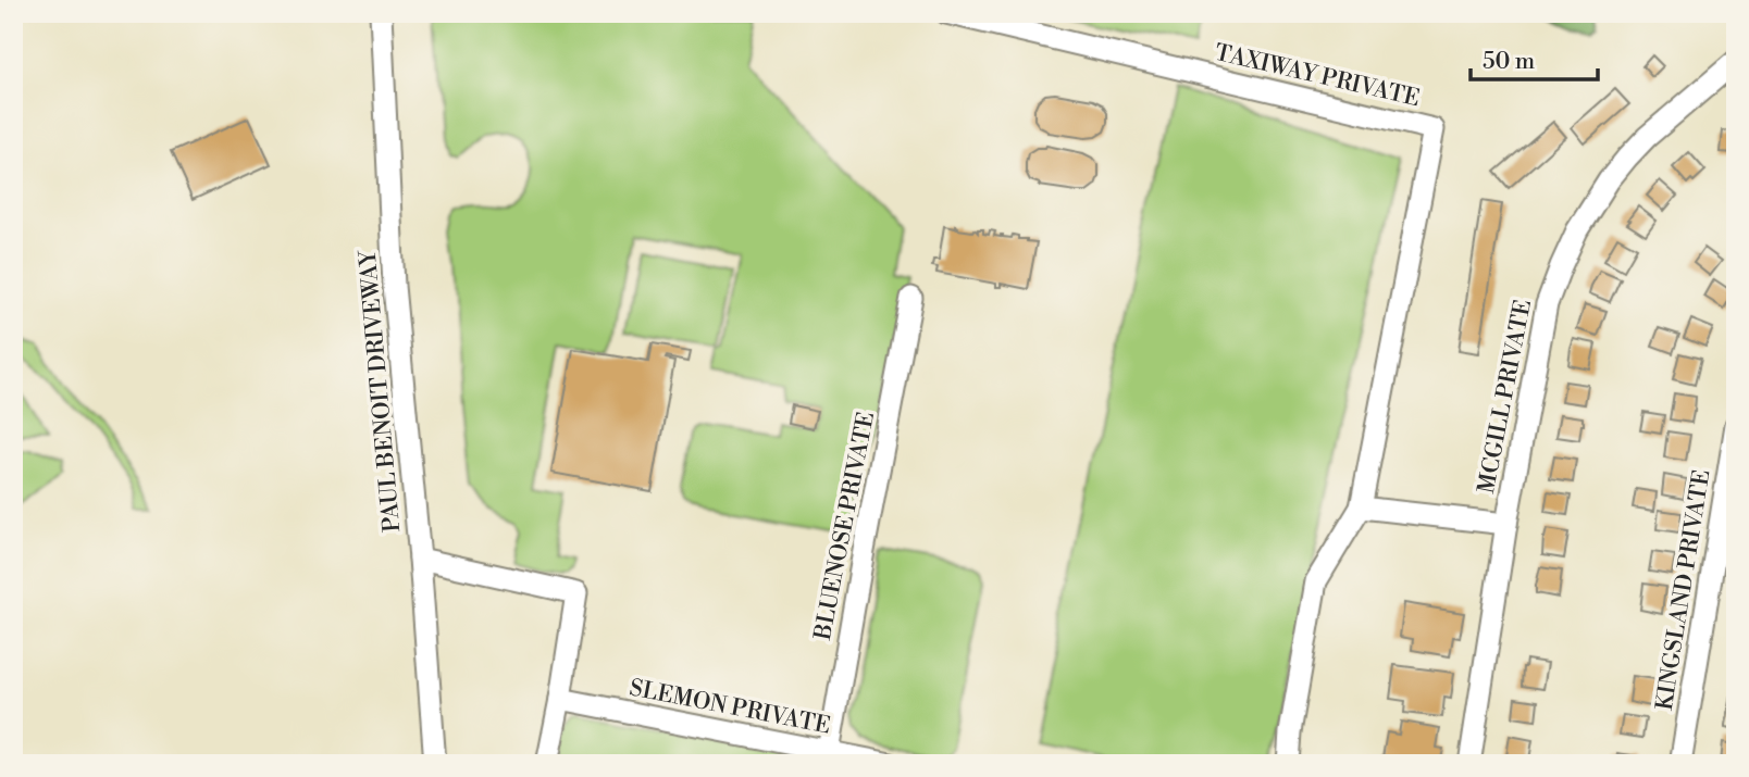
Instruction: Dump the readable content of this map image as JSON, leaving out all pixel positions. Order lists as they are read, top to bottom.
{
  "streets": {
    "street": [
      "TAXIWAY PRIVATE",
      "PAUL BENOIT DRIVEWAY",
      "MCGILL PRIVATE",
      "BLUENOSE PRIVATE",
      "KINGSLAND PRIVATE",
      "SLEMON PRIVATE"
    ]
  },
  "crossings": [
    ["BLUENOSE PRIVATE", "SLEMON PRIVATE"]
  ],
  "scale_bar": "50 m"
}
